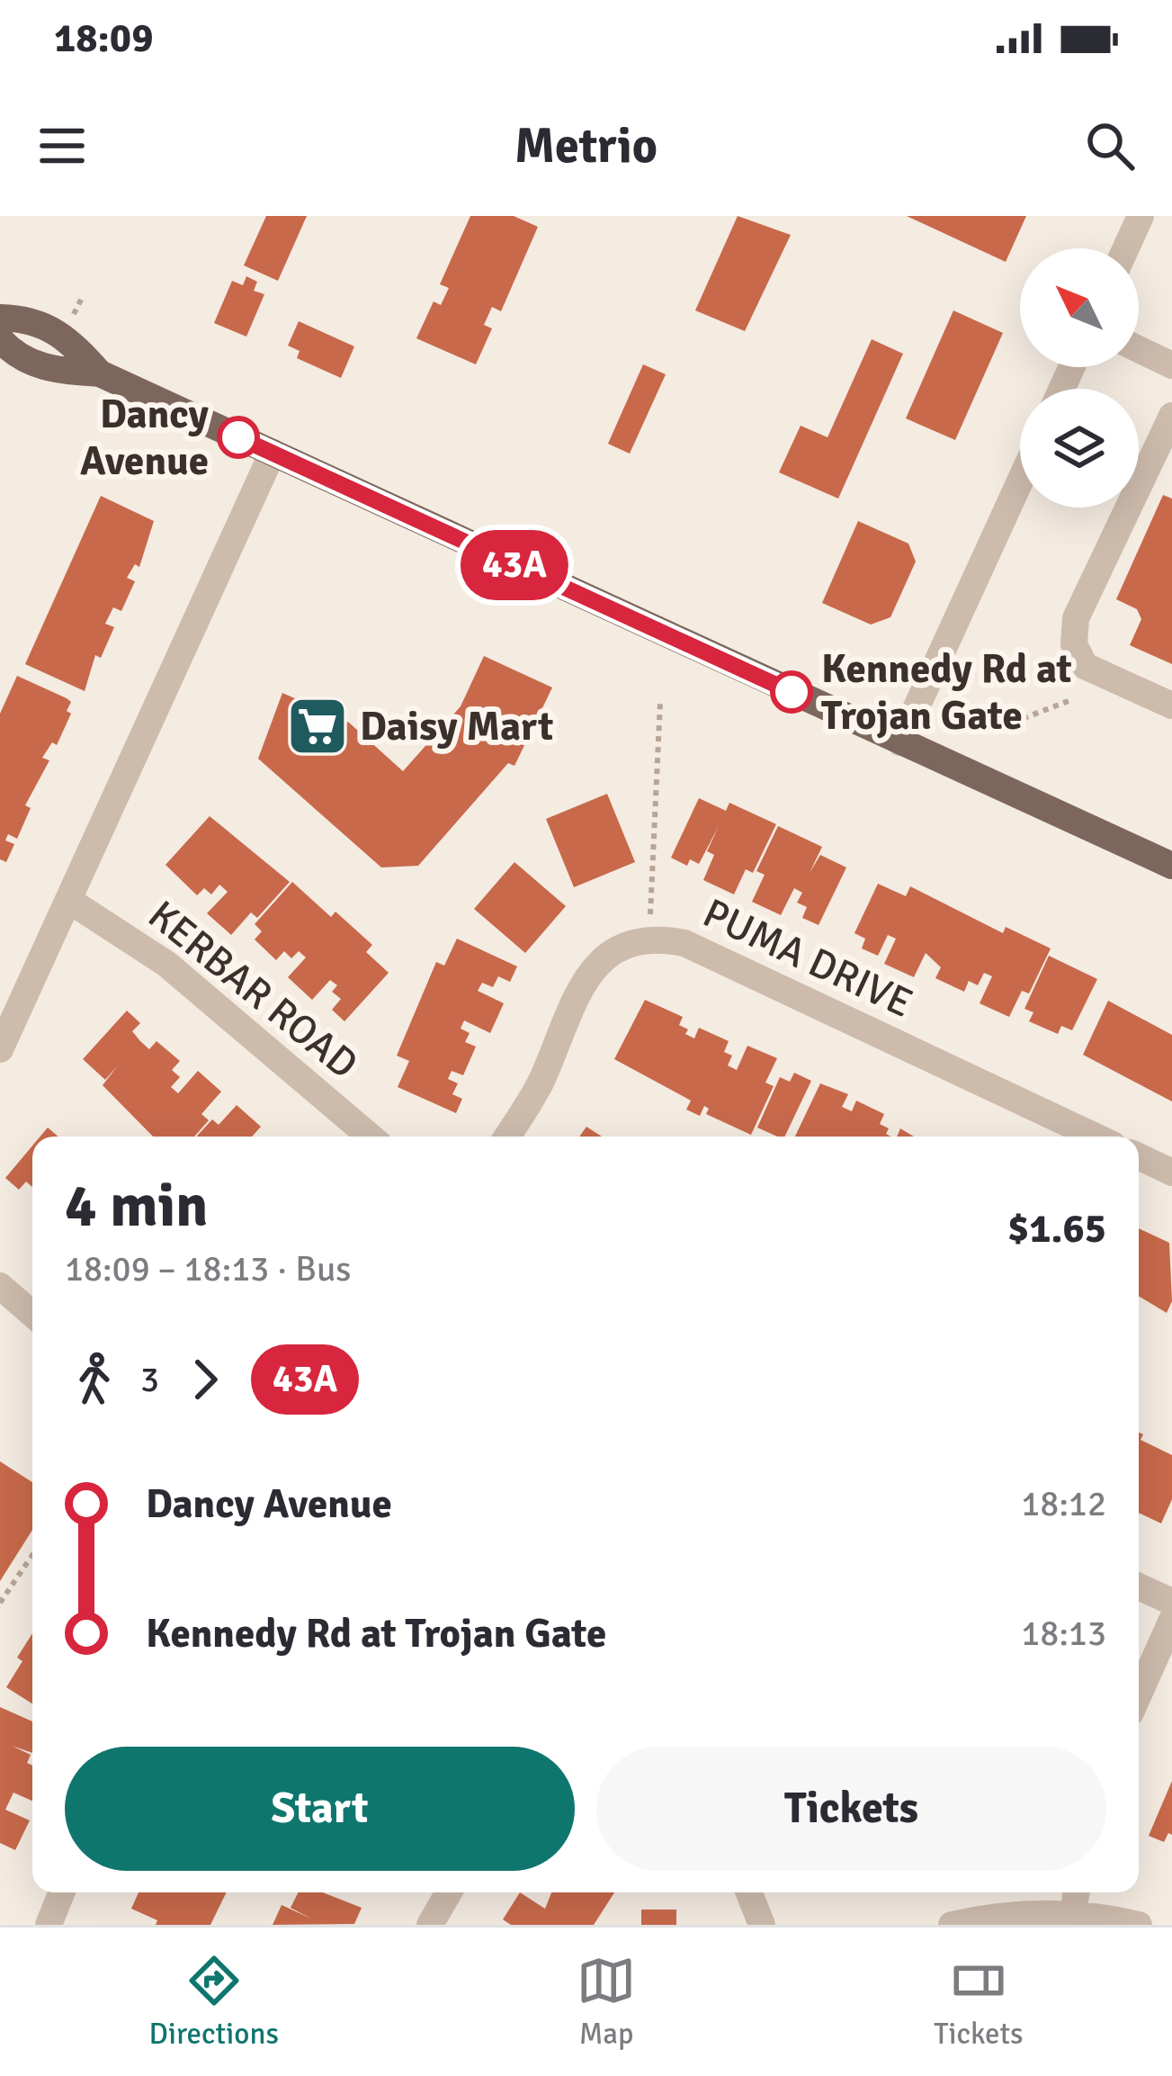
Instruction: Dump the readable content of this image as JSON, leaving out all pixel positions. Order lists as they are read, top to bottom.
{
  "streets": {
    "street": ["PUMA DRIVE", "KERBAR ROAD"]
  },
  "places": {
    "other": ["Dancy Avenue", "Kennedy Rd at Trojan Gate"],
    "supermarket": ["Daisy Mart"]
  },
  "lines": ["bus line 43A"],
  "north": "top left",
  "page": {
    "status": "18:09",
    "header": "Metrio",
    "on_map": "43A",
    "heading": ["4 min", "18:09 – 18:13 · Bus", "$1.65"],
    "legs": ["3", "43A"],
    "list": [
      {
        "name": "Dancy Avenue",
        "value": "18:12"
      },
      {
        "name": "Kennedy Rd at Trojan Gate",
        "value": "18:13"
      }
    ],
    "buttons": ["Start", "Tickets"],
    "tabs": ["Directions", "Map", "Tickets"]
  }
}
